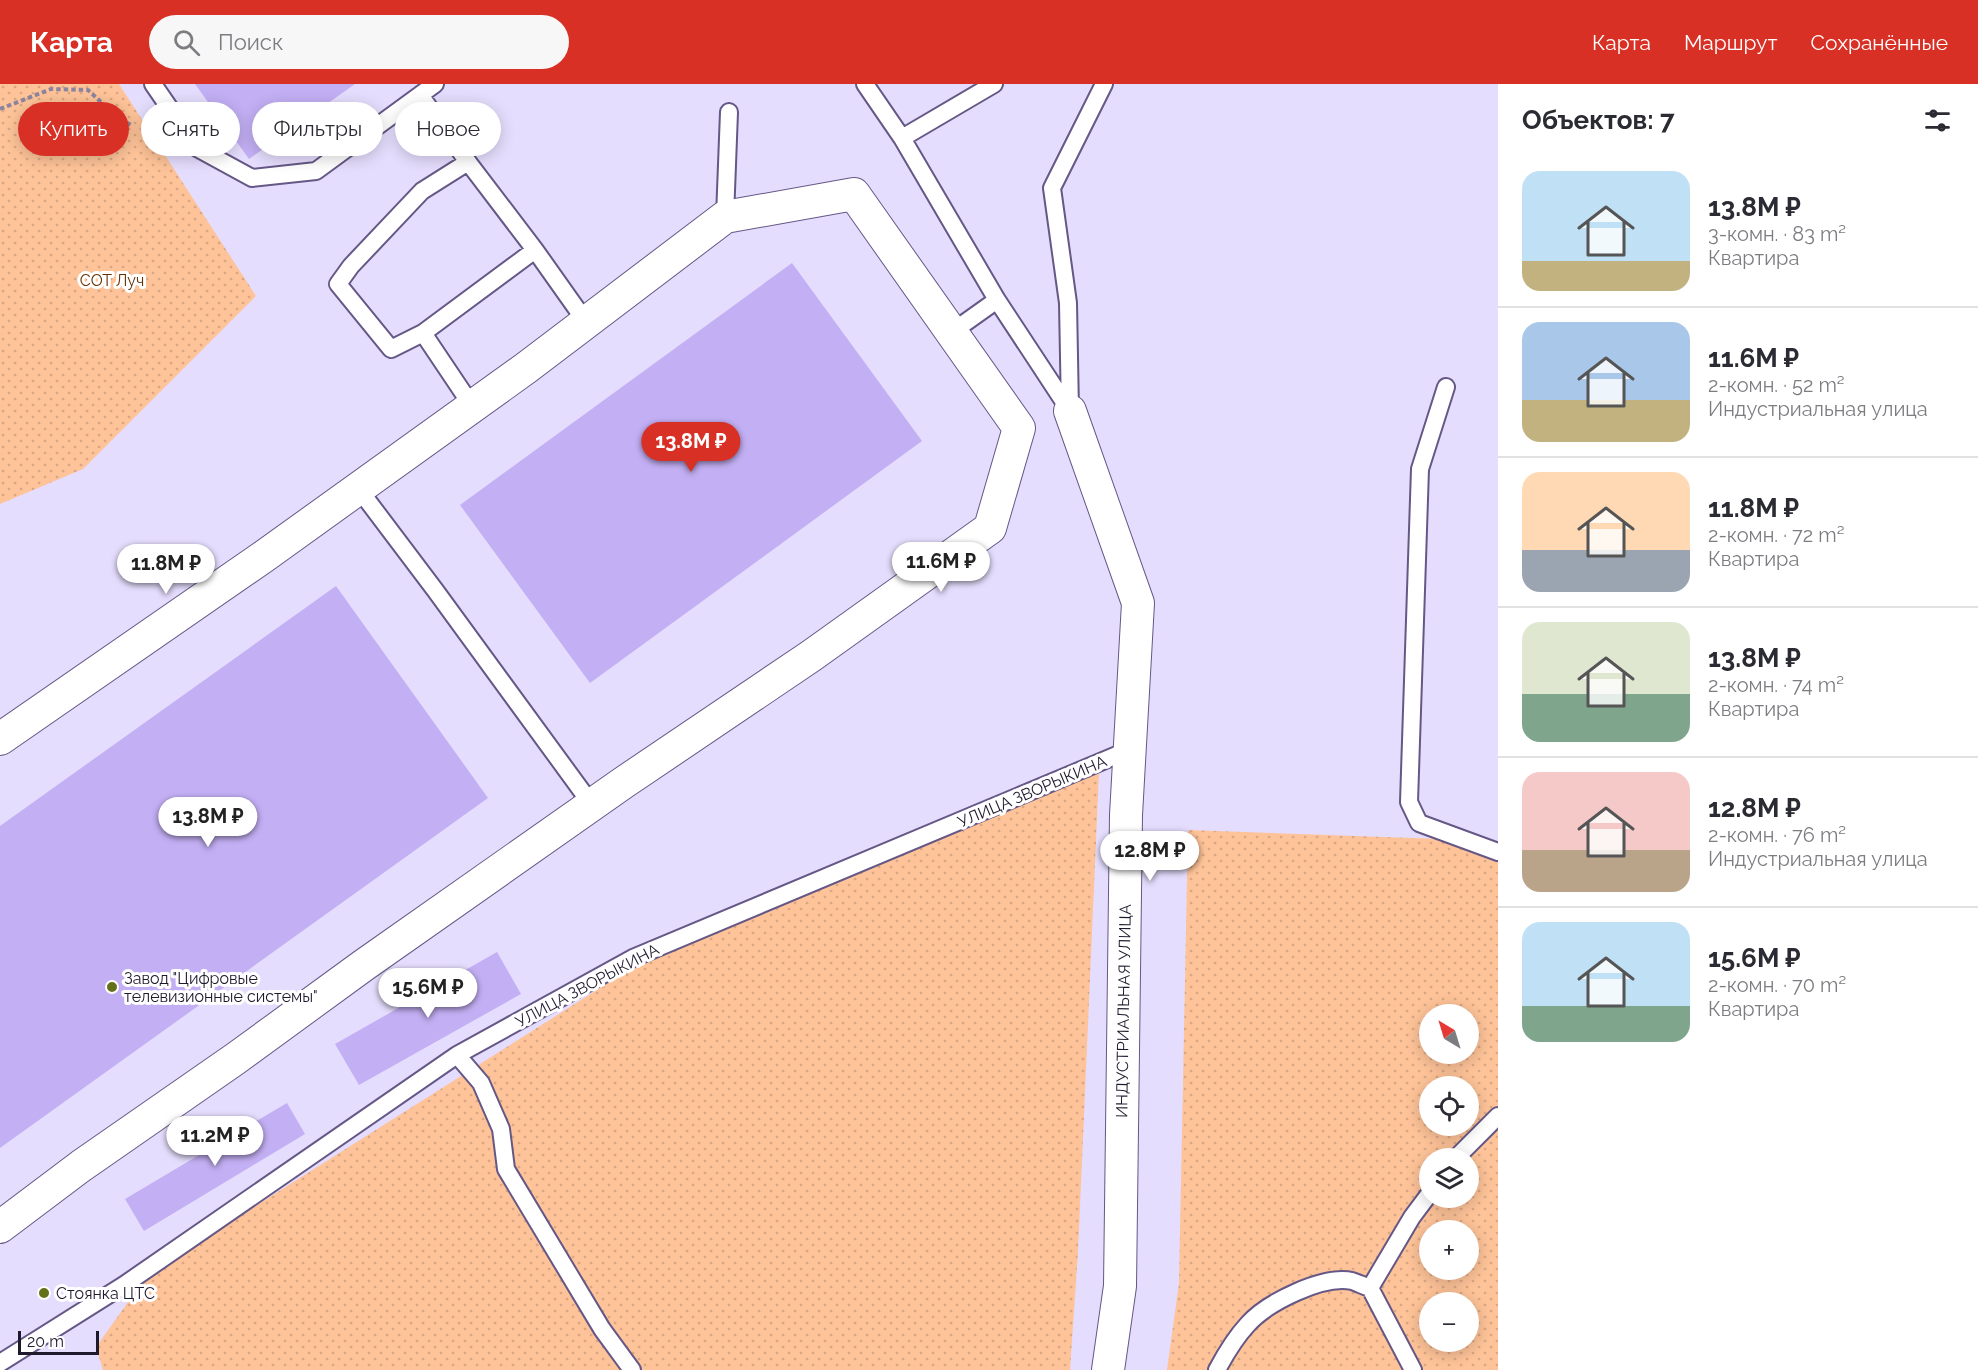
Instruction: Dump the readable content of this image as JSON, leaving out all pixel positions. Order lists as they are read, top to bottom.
{
  "streets": {
    "street": ["ИНДУСТРИАЛЬНАЯ УЛИЦА"],
    "lane": ["УЛИЦА ЗВОРЫКИНА"]
  },
  "crossings": [
    ["УЛИЦА ЗВОРЫКИНА", "ИНДУСТРИАЛЬНАЯ УЛИЦА"]
  ],
  "parks": ["СОТ Луч"],
  "places": ["Завод \"Цифровые телевизионные системы\"", "Стоянка ЦТС"],
  "scale_bar": "20 m",
  "north": "top left",
  "page": {
    "header": "Карта",
    "search": "Поиск",
    "nav": ["Карта", "Маршрут", "Сохранённые"],
    "heading": "Объектов: 7",
    "chip": [
      "Купить",
      "Снять",
      "Фильтры",
      "Новое"
    ],
    "list": [
      {
        "name": "13.8M ₽",
        "note": "3-комн. · 83 m² · Квартира"
      },
      {
        "name": "11.6M ₽",
        "note": "2-комн. · 52 m² · Индустриальная улица"
      },
      {
        "name": "11.8M ₽",
        "note": "2-комн. · 72 m² · Квартира"
      },
      {
        "name": "13.8M ₽",
        "note": "2-комн. · 74 m² · Квартира"
      },
      {
        "name": "12.8M ₽",
        "note": "2-комн. · 76 m² · Индустриальная улица"
      },
      {
        "name": "15.6M ₽",
        "note": "2-комн. · 70 m² · Квартира"
      }
    ],
    "price": [
      "13.8M ₽",
      "11.6M ₽",
      "11.8M ₽",
      "13.8M ₽",
      "12.8M ₽",
      "15.6M ₽",
      "11.2M ₽"
    ],
    "map_buttons": ["+", "−"],
    "scale": "20 m"
  }
}
